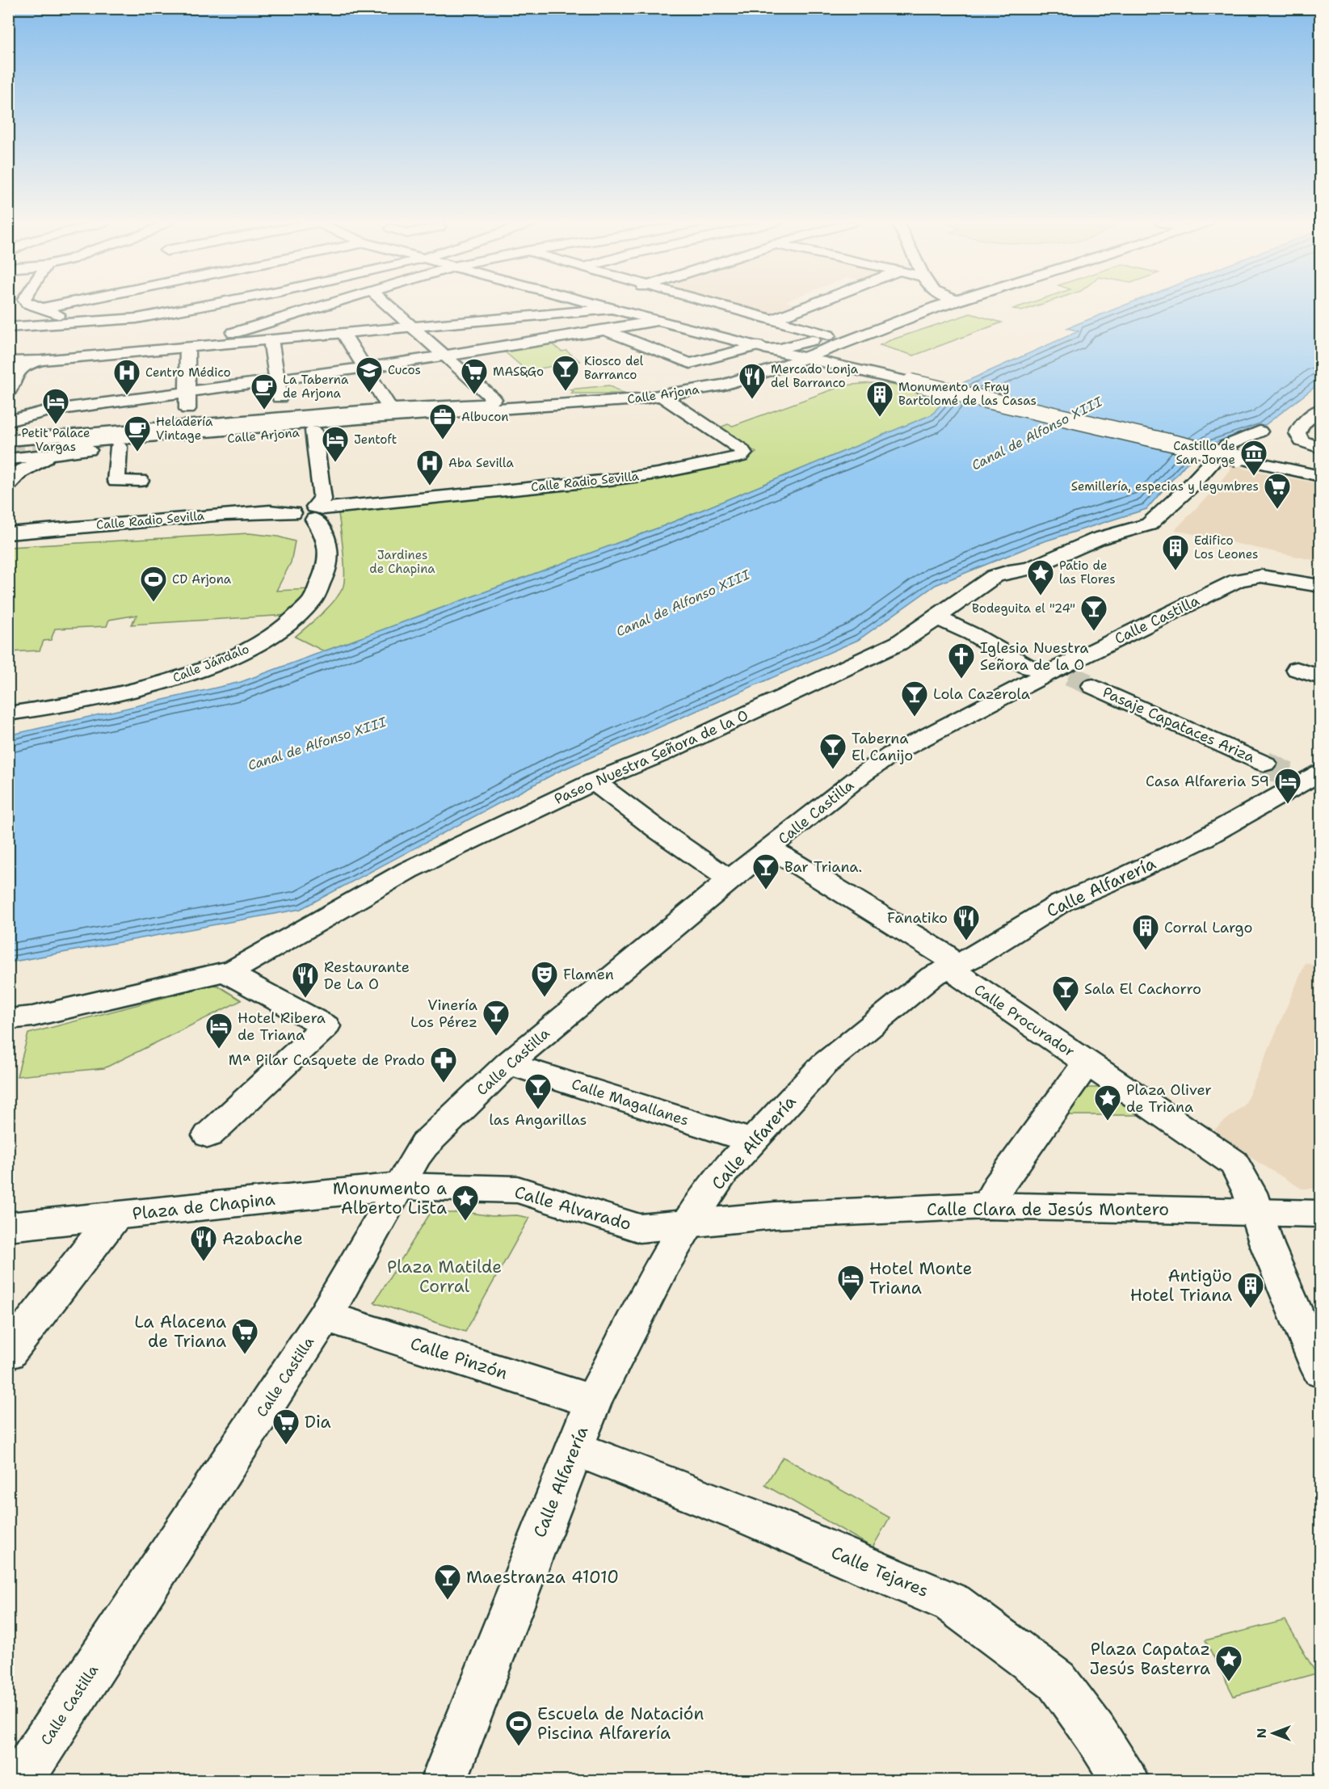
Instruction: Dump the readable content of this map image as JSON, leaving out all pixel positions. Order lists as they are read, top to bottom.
{
  "streets": {
    "street": [
      "Calle Arjona",
      "Calle Radio Sevilla",
      "Calle Castilla",
      "Calle Jándalo",
      "Pasaje Capataces Ariza",
      "Paseo Nuestra Señora de la O",
      "Calle Alfarería",
      "Calle Procurador",
      "Calle Magallanes",
      "Plaza de Chapina",
      "Calle Alvarado",
      "Calle Clara de Jesús Montero",
      "Calle Pinzón",
      "Calle Tejares"
    ]
  },
  "crossings": [
    ["Calle Arjona", "Calle Radio Sevilla"],
    ["Calle Radio Sevilla", "Calle Jándalo"],
    ["Calle Castilla", "Calle Procurador"],
    ["Calle Castilla", "Calle Magallanes"],
    ["Calle Castilla", "Plaza de Chapina"],
    ["Calle Castilla", "Calle Alvarado"],
    ["Calle Castilla", "Calle Pinzón"],
    ["Calle Alfarería", "Calle Procurador"],
    ["Calle Alfarería", "Calle Magallanes"],
    ["Calle Alfarería", "Calle Alvarado"],
    ["Calle Alfarería", "Calle Clara de Jesús Montero"],
    ["Calle Alfarería", "Calle Pinzón"],
    ["Calle Alfarería", "Calle Tejares"],
    ["Calle Procurador", "Calle Clara de Jesús Montero"],
    ["Plaza de Chapina", "Calle Alvarado"],
    ["Calle Alvarado", "Calle Clara de Jesús Montero"]
  ],
  "water": ["Canal de Alfonso XIII"],
  "parks": ["Jardines de Chapina", "Plaza Matilde Corral"],
  "places": {
    "bar": [
      "Kiosco del Barranco",
      "Bodeguita el \"24\"",
      "Lola Cazerola",
      "Taberna El Canijo",
      "Bar Triana.",
      "Sala El Cachorro",
      "Vinería Los Pérez",
      "las Angarillas",
      "Maestranza 41010"
    ],
    "school or university": ["Cucos"],
    "supermarket": [
      "MAS&Go",
      "Semillería, especias y legumbres",
      "La Alacena de Triana",
      "Dia"
    ],
    "hospital": ["Centro Médico", "Aba Sevilla"],
    "restaurant": [
      "Mercado Lonja del Barranco",
      "Fanatiko",
      "Restaurante De La O",
      "Azabache"
    ],
    "cafe": ["La Taberna de Arjona", "Heladería Vintage"],
    "building": [
      "Monumento a Fray Bartolomé de las Casas",
      "Edifico Los Leones",
      "Corral Largo",
      "Antigüo Hotel Triana"
    ],
    "hotel": [
      "Petit Palace Vargas",
      "Jentoft",
      "Casa Alfareria 59",
      "Hotel Ribera de Triana",
      "Hotel Monte Triana"
    ],
    "office": ["Albucon"],
    "museum": ["Castillo de San Jorge"],
    "place": [
      "Patio de las Flores",
      "Plaza Oliver de Triana",
      "Monumento a Alberto Lista",
      "Plaza Capataz Jesús Basterra"
    ],
    "sports": ["CD Arjona", "Escuela de Natación Piscina Alfarería"],
    "church": ["Iglesia Nuestra Señora de la O"],
    "theatre": ["Flamen"],
    "pharmacy": ["Mª Pilar Casquete de Prado"]
  },
  "north": "left"
}
